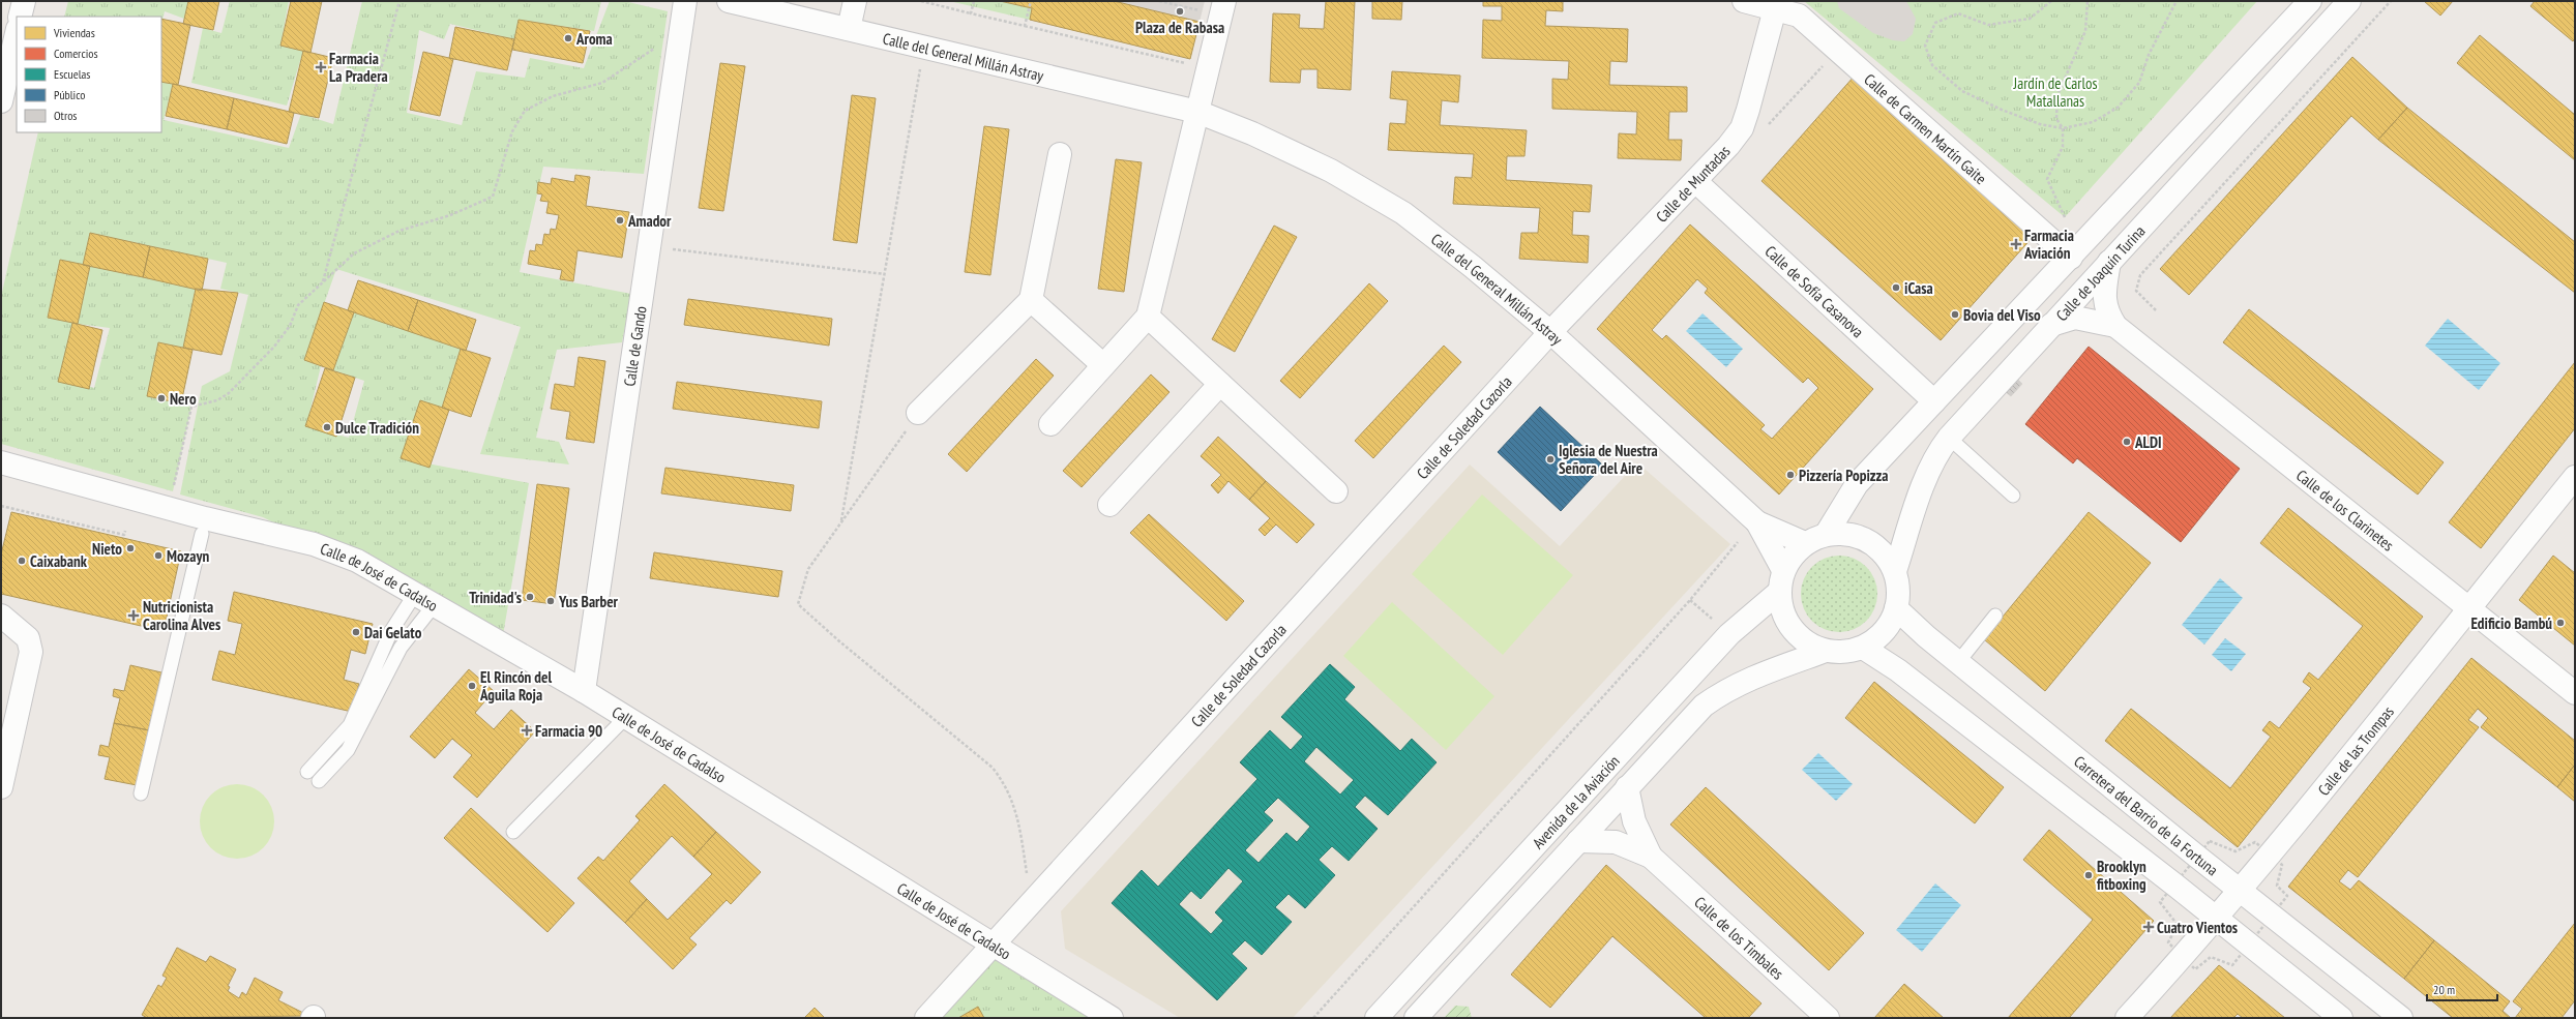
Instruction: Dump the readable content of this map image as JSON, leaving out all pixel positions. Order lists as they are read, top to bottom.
{
  "streets": {
    "street": [
      "Calle del General Millán Astray",
      "Calle de Carmen Martín Gaite",
      "Calle de Muntadas",
      "Calle de Joaquín Turina",
      "Calle de Sofía Casanova",
      "Calle de Gando",
      "Calle de Soledad Cazorla",
      "Calle de los Clarinetes",
      "Calle de José de Cadalso",
      "Calle de las Trompas",
      "Avenida de la Aviación",
      "Carretera del Barrio de la Fortuna",
      "Calle de los Timbales"
    ]
  },
  "crossings": [
    ["Calle del General Millán Astray", "Calle de Muntadas"],
    ["Calle del General Millán Astray", "Calle de Joaquín Turina"],
    ["Calle del General Millán Astray", "Calle de Soledad Cazorla"],
    ["Calle del General Millán Astray", "Avenida de la Aviación"],
    ["Calle del General Millán Astray", "Carretera del Barrio de la Fortuna"],
    ["Calle de Carmen Martín Gaite", "Calle de Muntadas"],
    ["Calle de Carmen Martín Gaite", "Calle de Joaquín Turina"],
    ["Calle de Muntadas", "Calle de Sofía Casanova"],
    ["Calle de Muntadas", "Calle de Soledad Cazorla"],
    ["Calle de Joaquín Turina", "Calle de Sofía Casanova"],
    ["Calle de Joaquín Turina", "Calle de los Clarinetes"],
    ["Calle de Joaquín Turina", "Avenida de la Aviación"],
    ["Calle de Joaquín Turina", "Carretera del Barrio de la Fortuna"],
    ["Calle de Gando", "Calle de José de Cadalso"],
    ["Calle de Soledad Cazorla", "Calle de José de Cadalso"],
    ["Calle de los Clarinetes", "Calle de las Trompas"],
    ["Calle de las Trompas", "Carretera del Barrio de la Fortuna"],
    ["Avenida de la Aviación", "Carretera del Barrio de la Fortuna"],
    ["Avenida de la Aviación", "Calle de los Timbales"]
  ],
  "parks": ["Jardín de Carlos Matallanas"],
  "places": {
    "other": [
      "Plaza de Rabasa",
      "Aroma",
      "Amador",
      "iCasa",
      "Bovia del Viso",
      "Nero",
      "Dulce Tradición",
      "ALDI",
      "Iglesia de Nuestra Señora del Aire",
      "Pizzería Popizza",
      "Nieto",
      "Mozayn",
      "Caixabank",
      "Trinidad's",
      "Yus Barber",
      "Edificio Bambú",
      "Dai Gelato",
      "El Rincón del Águila Roja",
      "Brooklyn fitboxing"
    ],
    "health": [
      "Farmacia La Pradera",
      "Farmacia Aviación",
      "Nutricionista Carolina Alves",
      "Farmacia 90",
      "Cuatro Vientos"
    ]
  },
  "legend": [
    "Viviendas",
    "Comercios",
    "Escuelas",
    "Público",
    "Otros"
  ],
  "scale_bar": "20 m"
}
